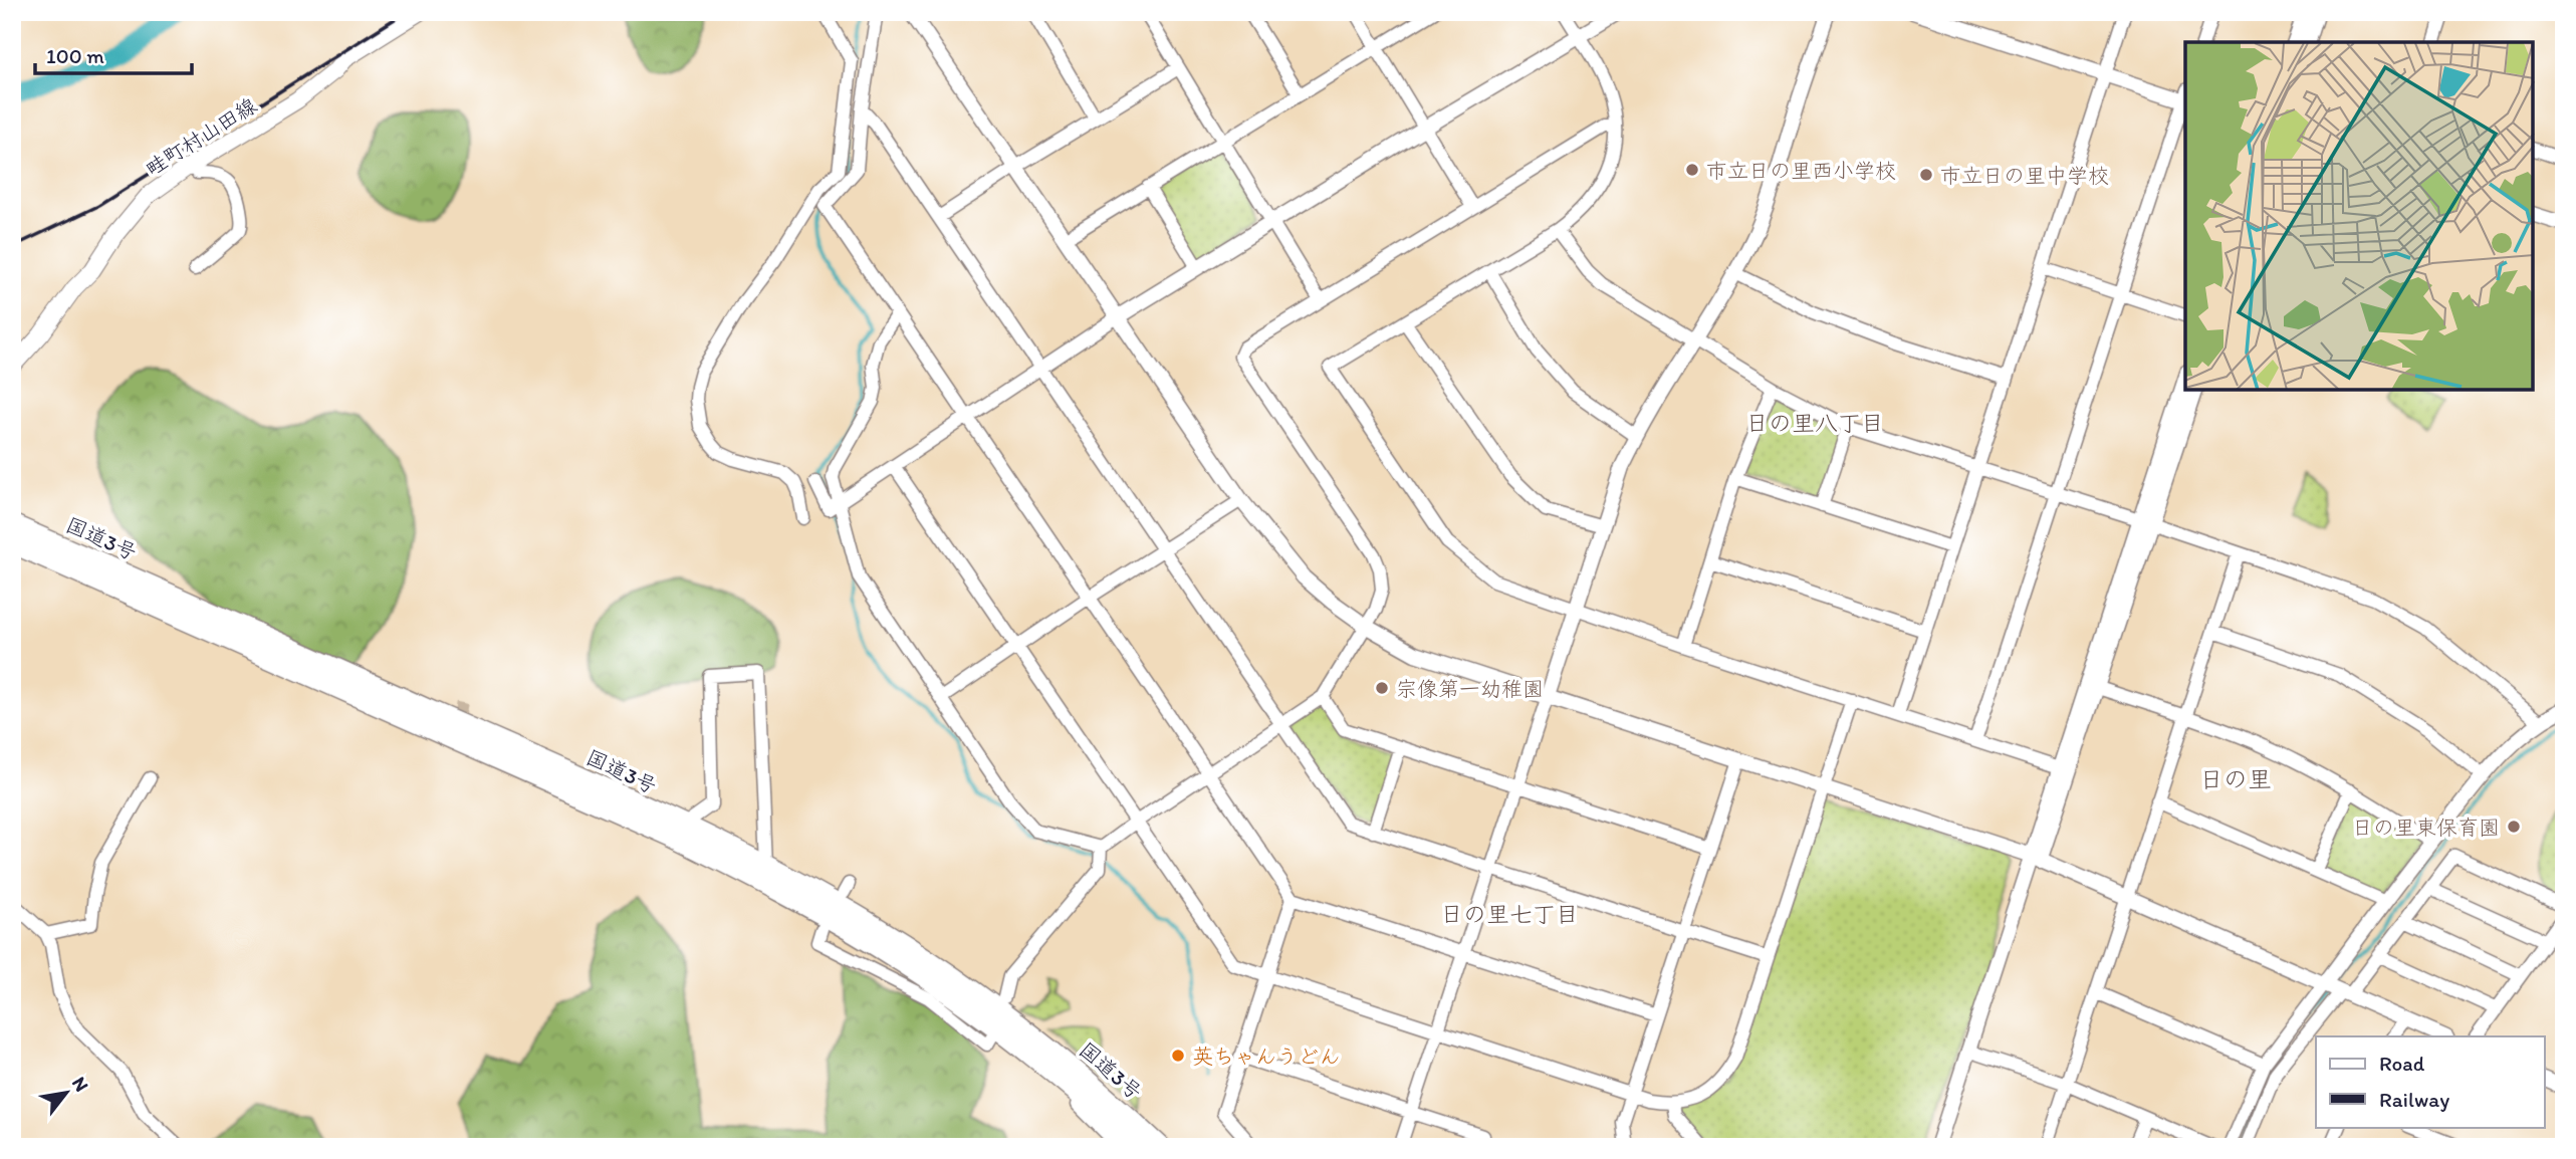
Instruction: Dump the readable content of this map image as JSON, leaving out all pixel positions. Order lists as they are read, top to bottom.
{
  "streets": {
    "highway": ["国道3号"],
    "main road": ["畦町村山田線"]
  },
  "districts": ["日の里八丁目", "日の里", "日の里七丁目"],
  "places": [
    "市立日の里西小学校",
    "市立日の里中学校",
    "宗像第一幼稚園",
    "日の里東保育園",
    "英ちゃんうどん"
  ],
  "legend": ["Road", "Railway"],
  "scale_bar": "100 m",
  "north": "top right"
}
